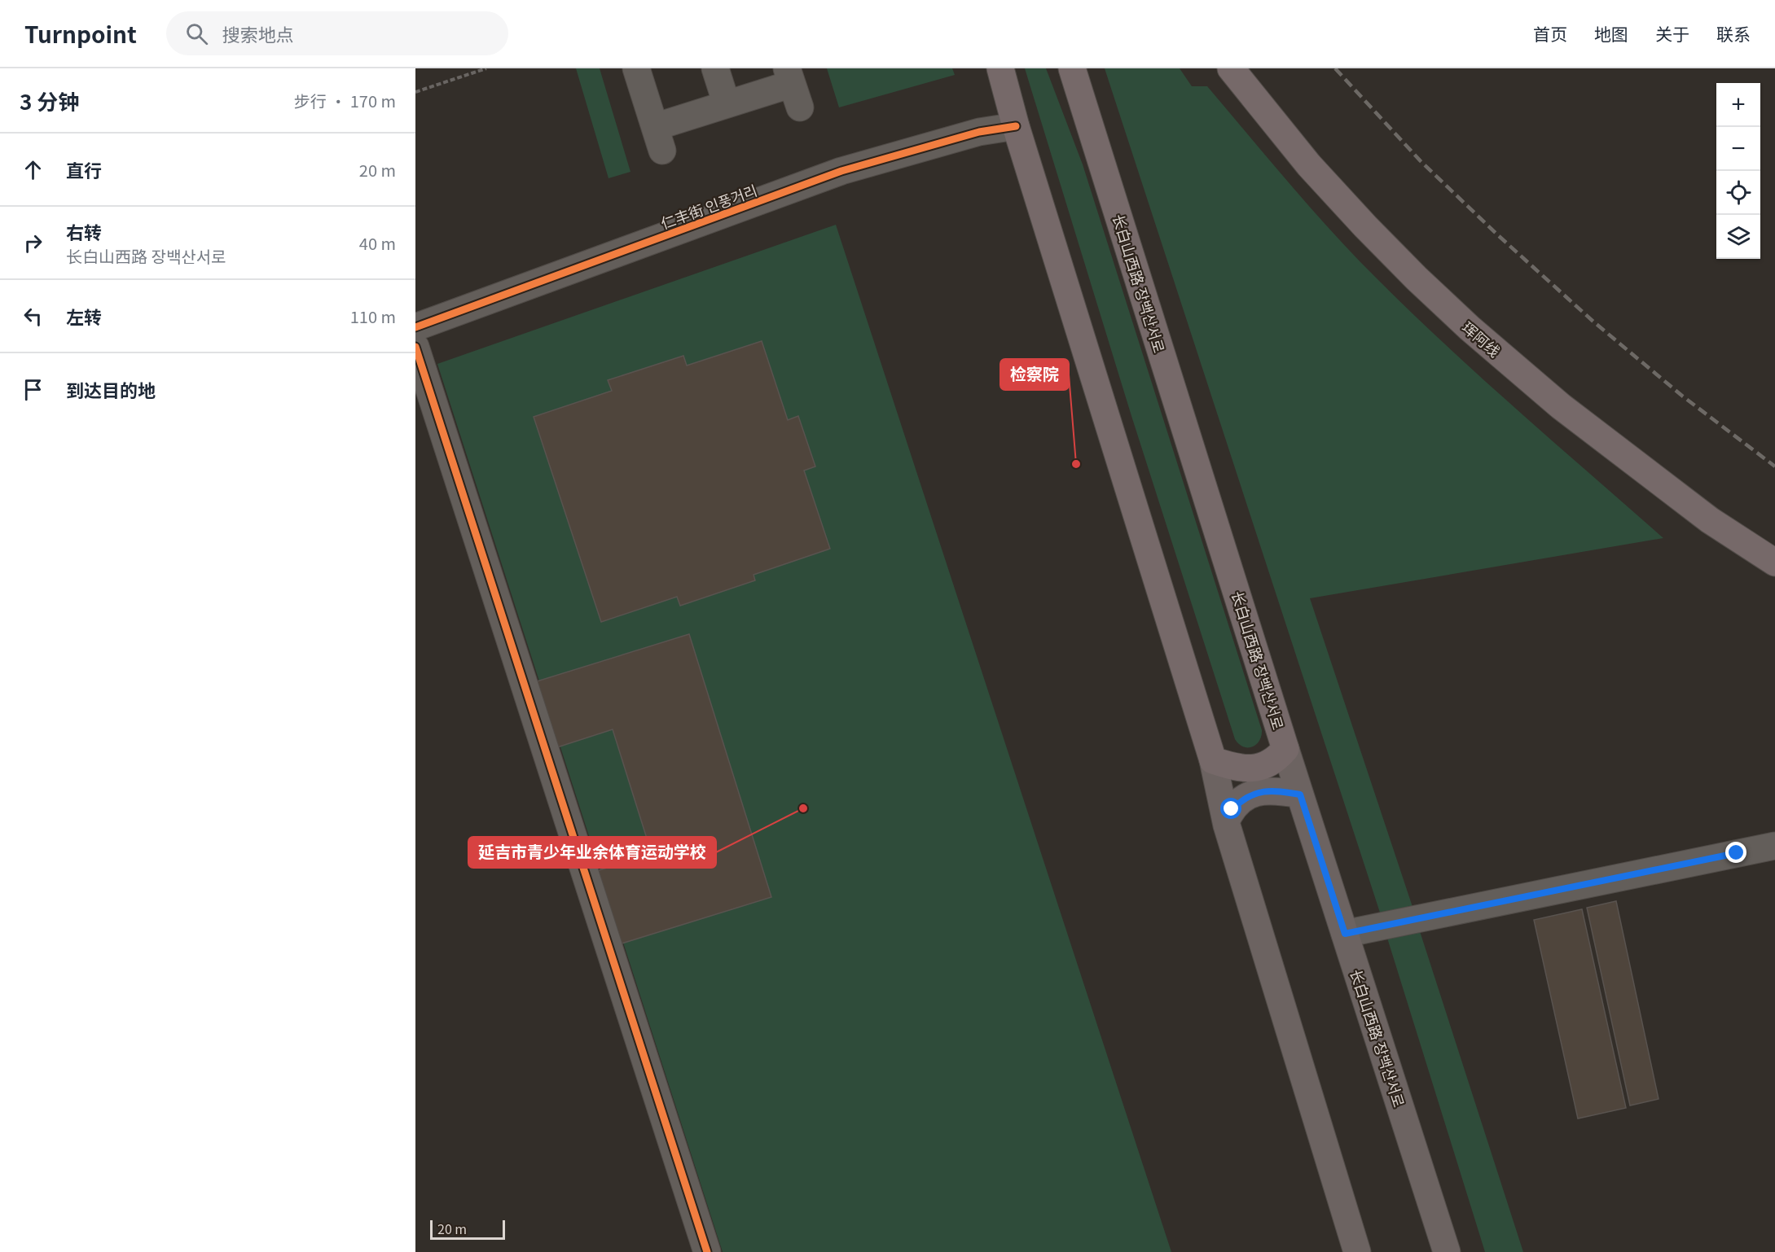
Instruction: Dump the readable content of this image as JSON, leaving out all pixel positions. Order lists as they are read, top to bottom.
{
  "streets": {
    "highway": ["长白山西路 장백산서로", "珲阿线"],
    "street": ["仁丰街 인풍거리"]
  },
  "places": ["检察院", "延吉市青少年业余体育运动学校"],
  "scale_bar": "20 m",
  "page": {
    "header": "Turnpoint",
    "search": "搜索地点",
    "nav": [
      "首页",
      "地图",
      "关于",
      "联系"
    ],
    "heading": ["3 分钟", "步行 · 170 m"],
    "map_buttons": ["+", "−"],
    "list": [
      ["直行", "20 m"],
      ["右转", "长白山西路 장백산서로", "40 m"],
      ["左转", "110 m"],
      "到达目的地"
    ],
    "scale": "20 m"
  }
}
